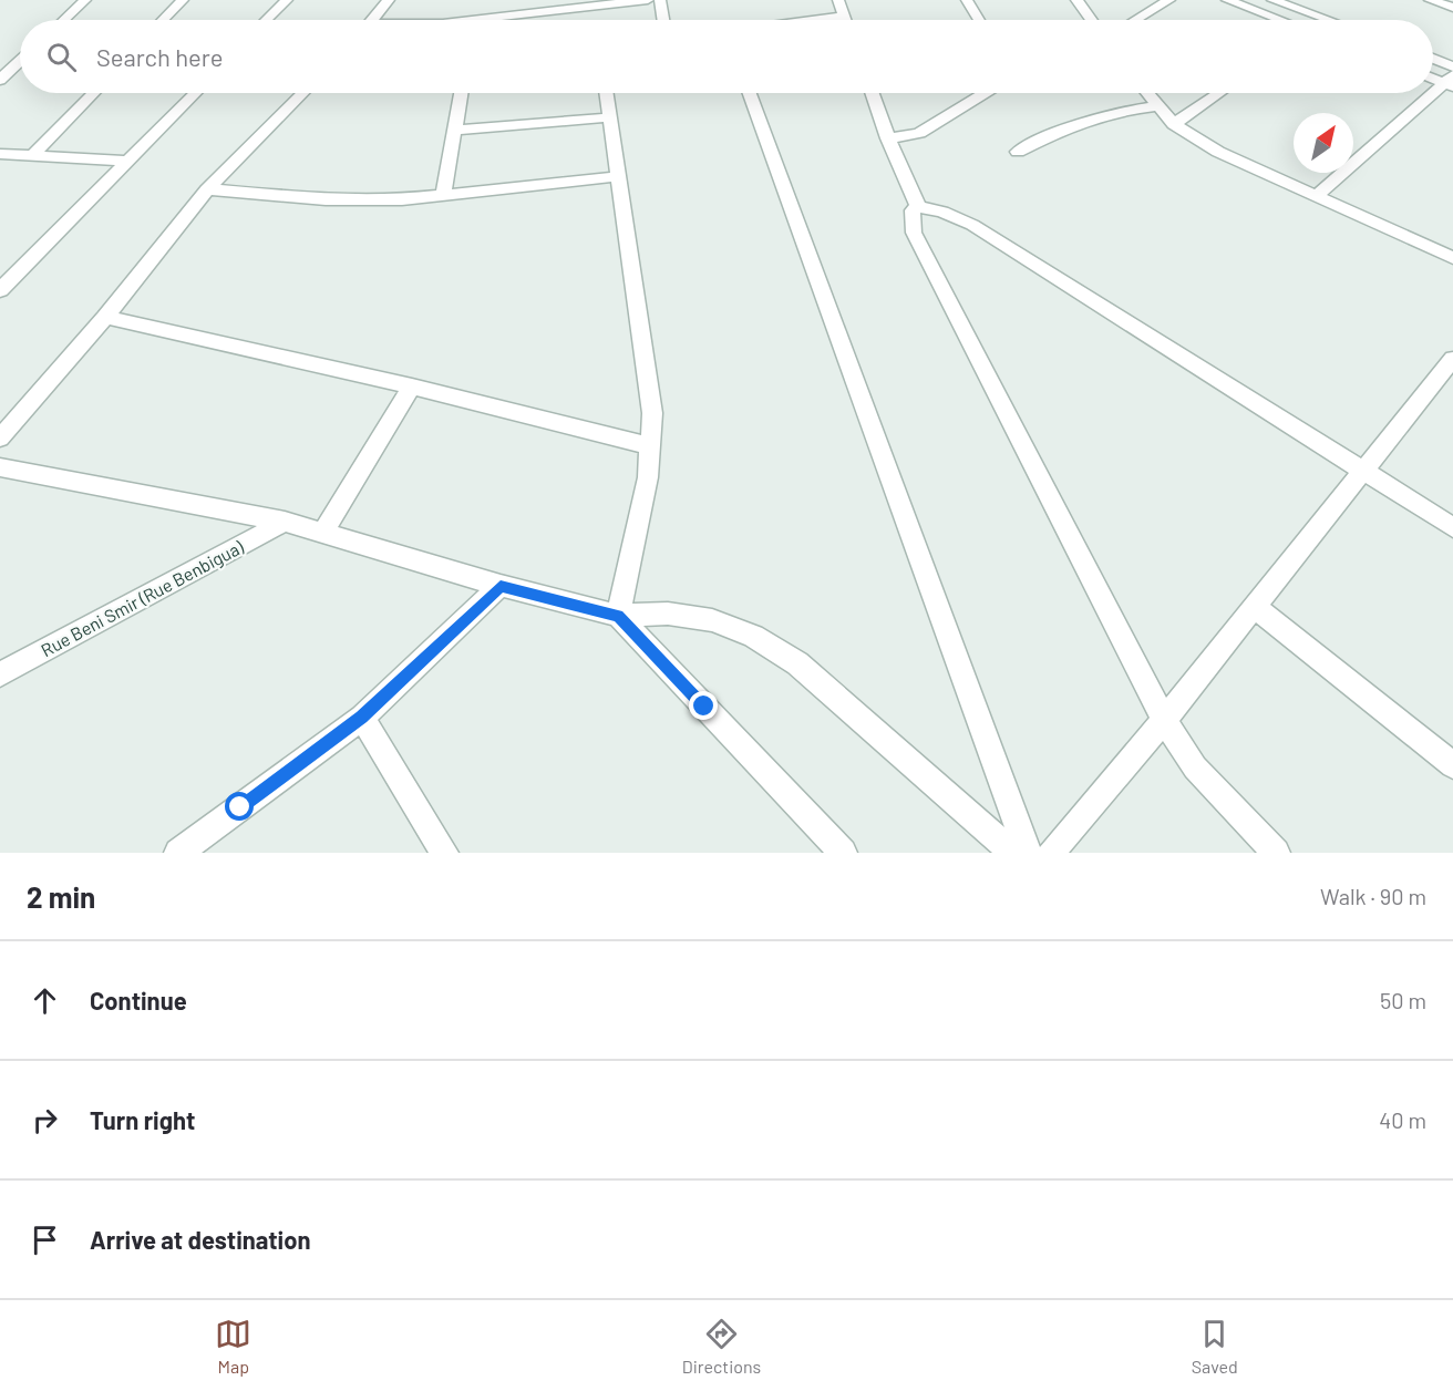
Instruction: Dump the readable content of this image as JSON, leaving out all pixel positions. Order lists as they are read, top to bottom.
{
  "streets": {
    "street": ["Rue Beni Smir (Rue Benbigua)"]
  },
  "north": "top right",
  "page": {
    "search": "Search here",
    "heading": ["2 min", "Walk · 90 m"],
    "list": [
      ["Continue", "50 m"],
      ["Turn right", "40 m"],
      "Arrive at destination"
    ],
    "nav": ["Map", "Directions", "Saved"]
  }
}
